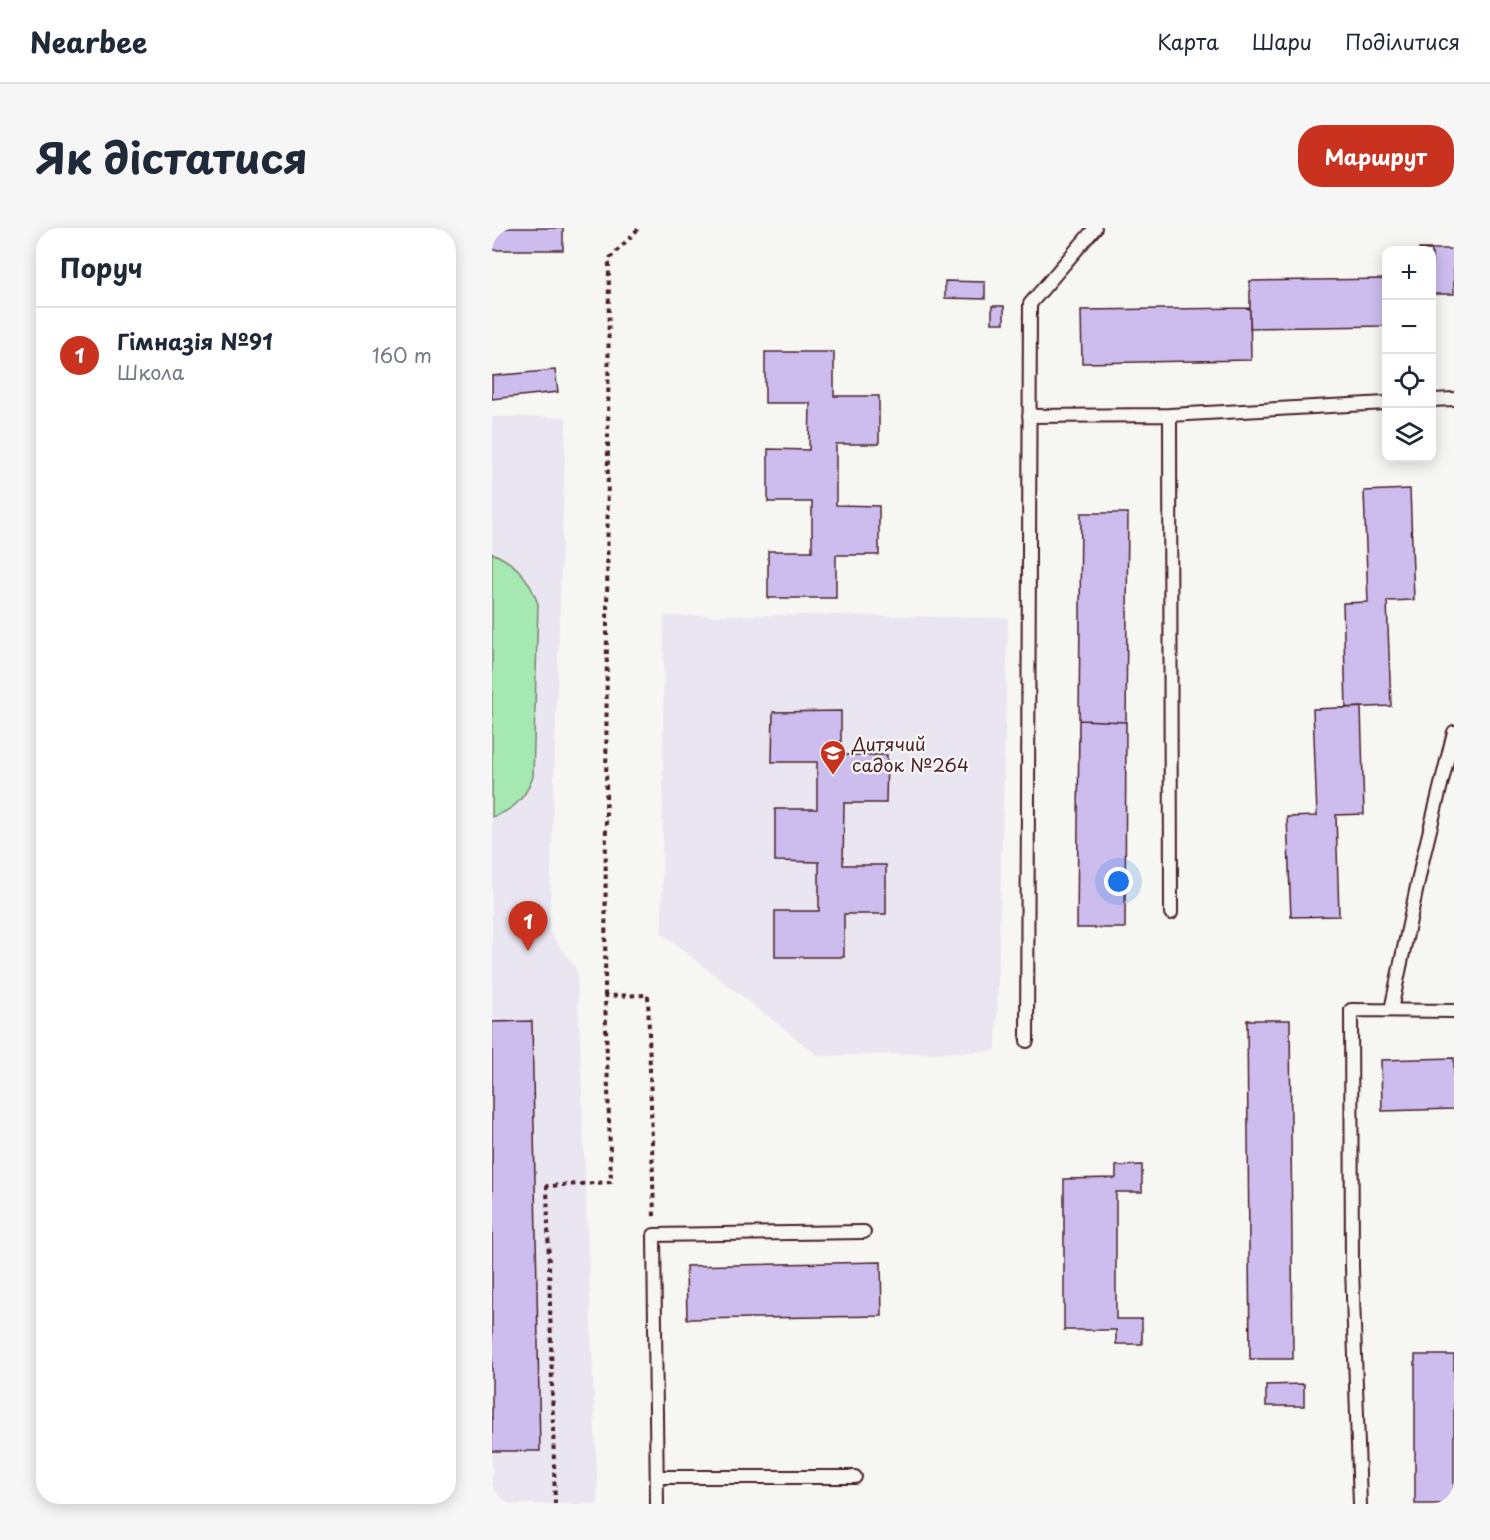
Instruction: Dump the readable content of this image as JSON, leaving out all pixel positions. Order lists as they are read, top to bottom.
{
  "places": {
    "school or university": ["Дитячий садок №264"]
  },
  "page": {
    "header": "Nearbee",
    "nav": ["Карта", "Шари", "Поділитися"],
    "title": "Як дістатися",
    "buttons": "Маршрут",
    "heading": "Поруч",
    "map_buttons": ["+", "−"],
    "list": [
      {
        "mark": "1",
        "name": "Гімназія №91",
        "note": "Школа",
        "value": "160 m"
      }
    ],
    "pins": "1"
  }
}
